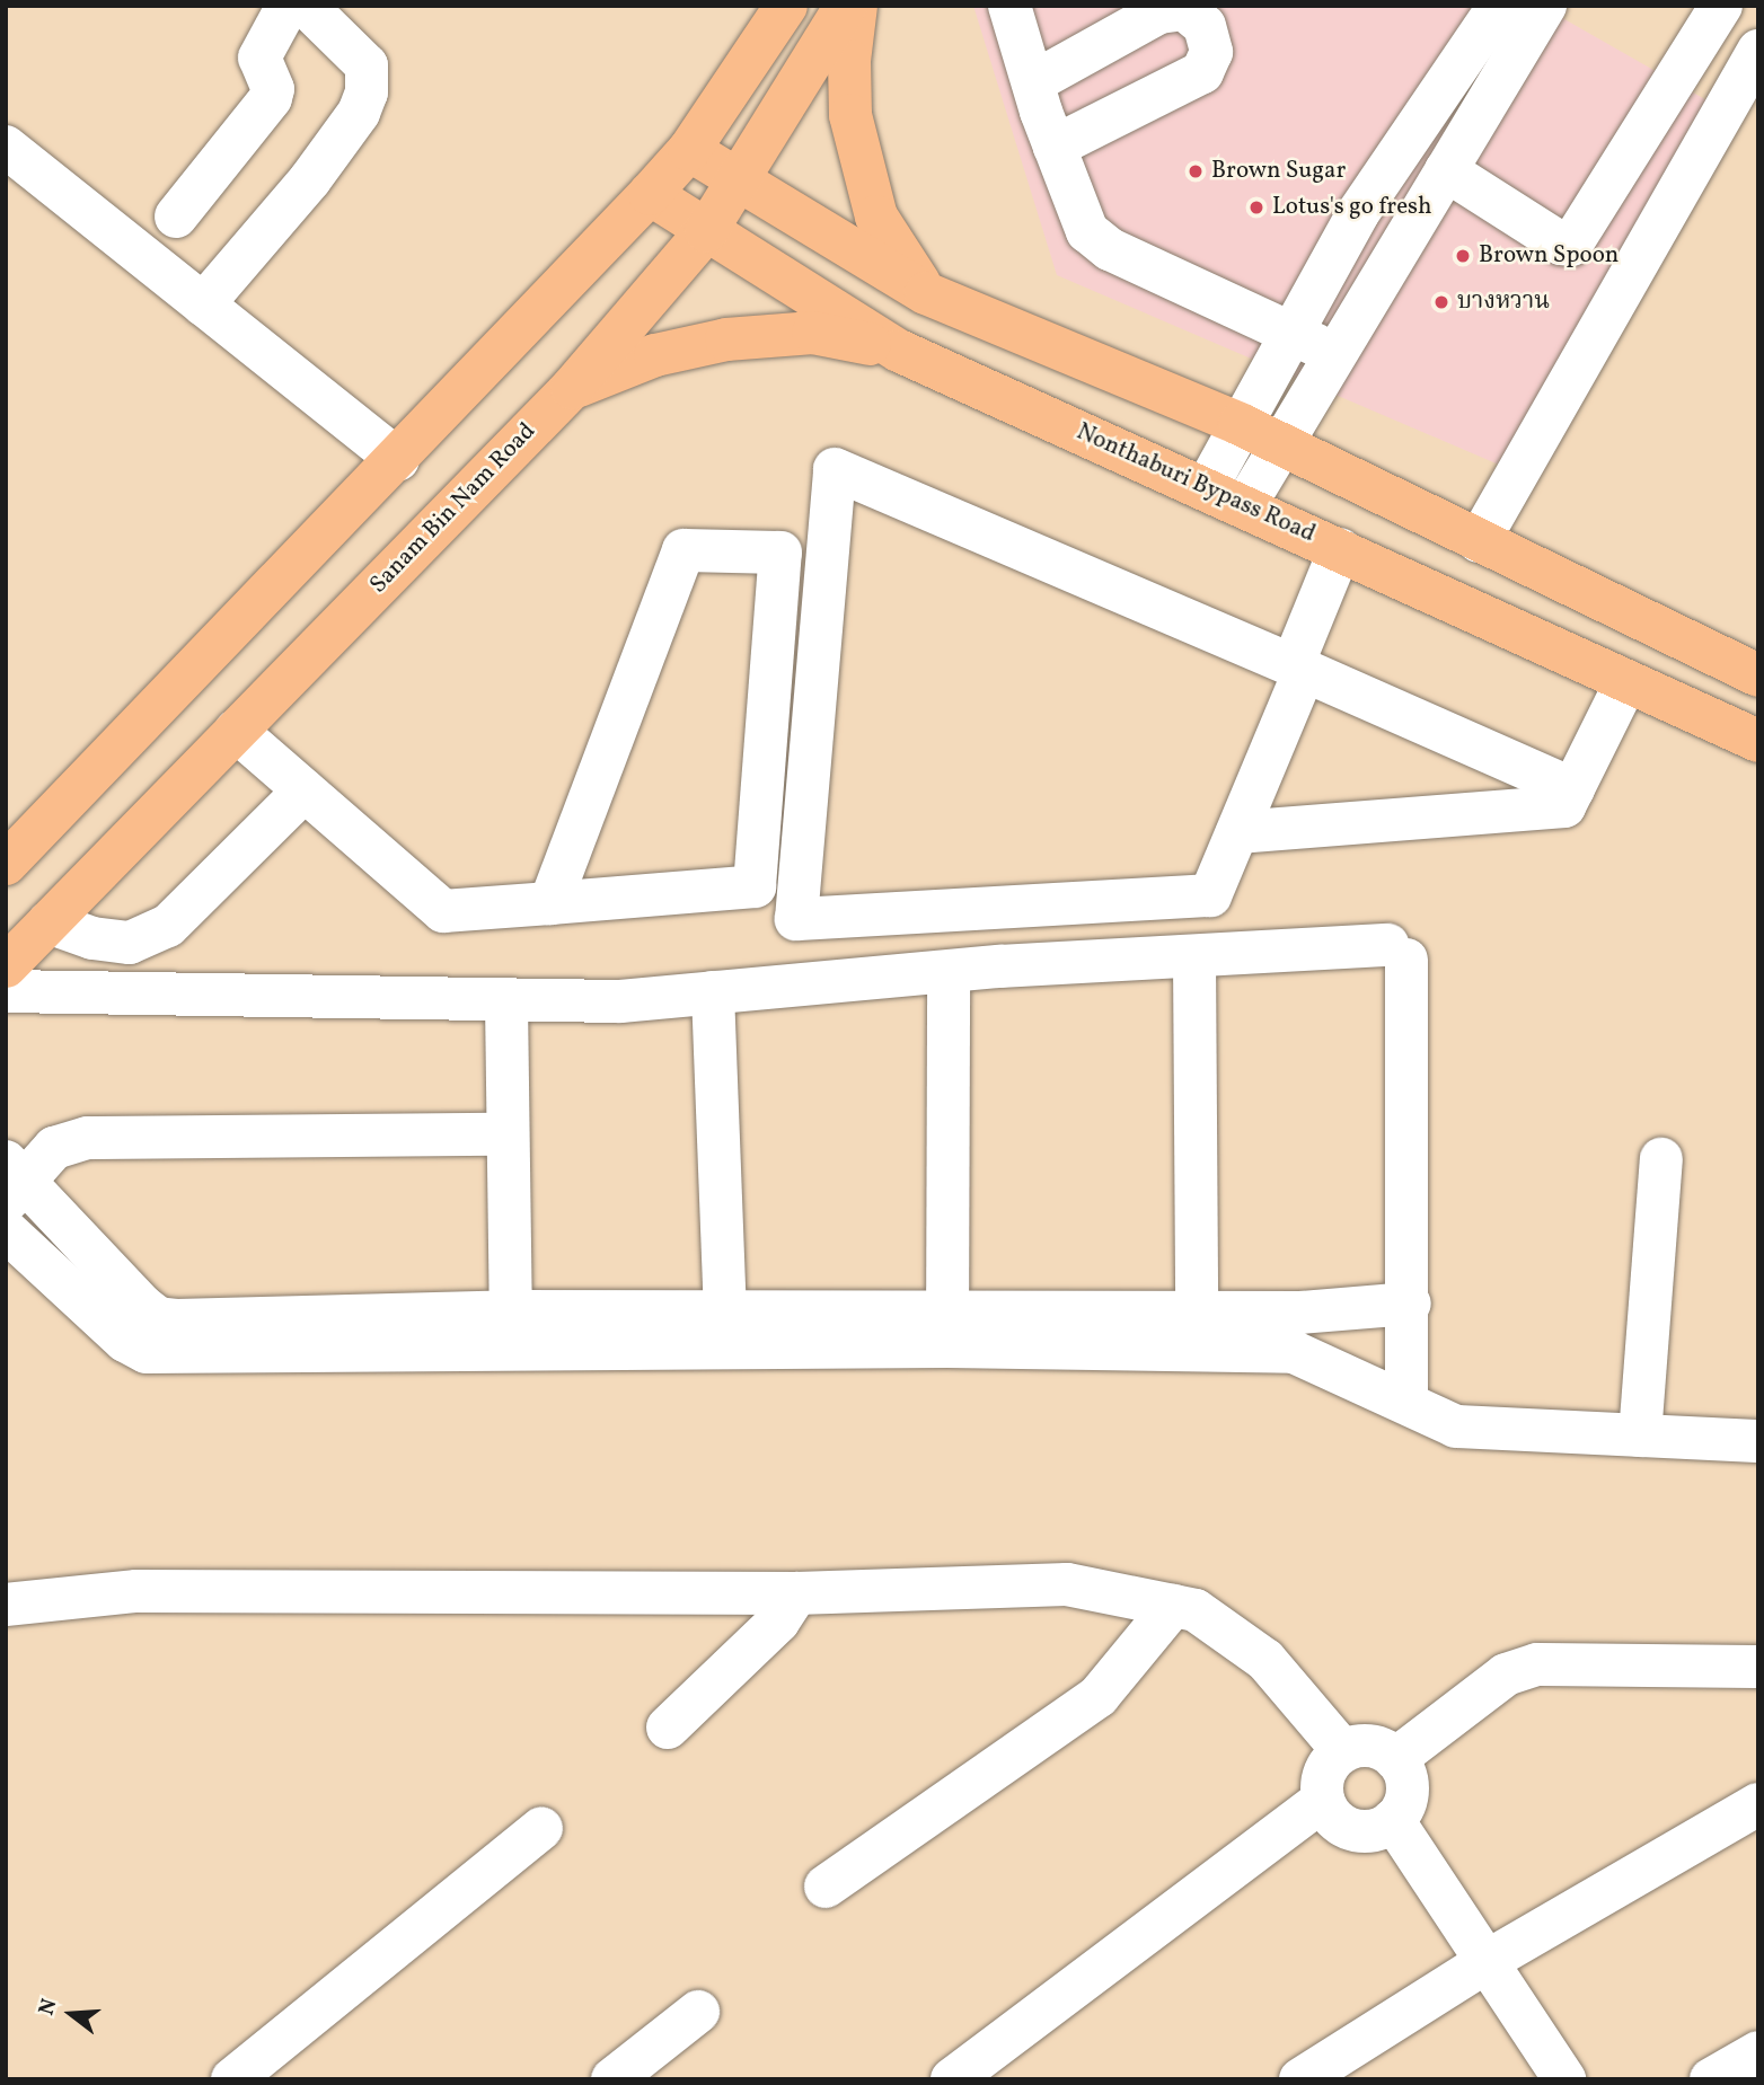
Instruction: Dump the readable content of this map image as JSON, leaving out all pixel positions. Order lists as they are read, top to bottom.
{
  "streets": {
    "main road": ["Nonthaburi Bypass Road", "Sanam Bin Nam Road"]
  },
  "crossings": [
    ["Nonthaburi Bypass Road", "Sanam Bin Nam Road"]
  ],
  "places": [
    "Brown Sugar",
    "Lotus's go fresh",
    "Brown Spoon",
    "บางหวาน"
  ],
  "north": "left"
}
